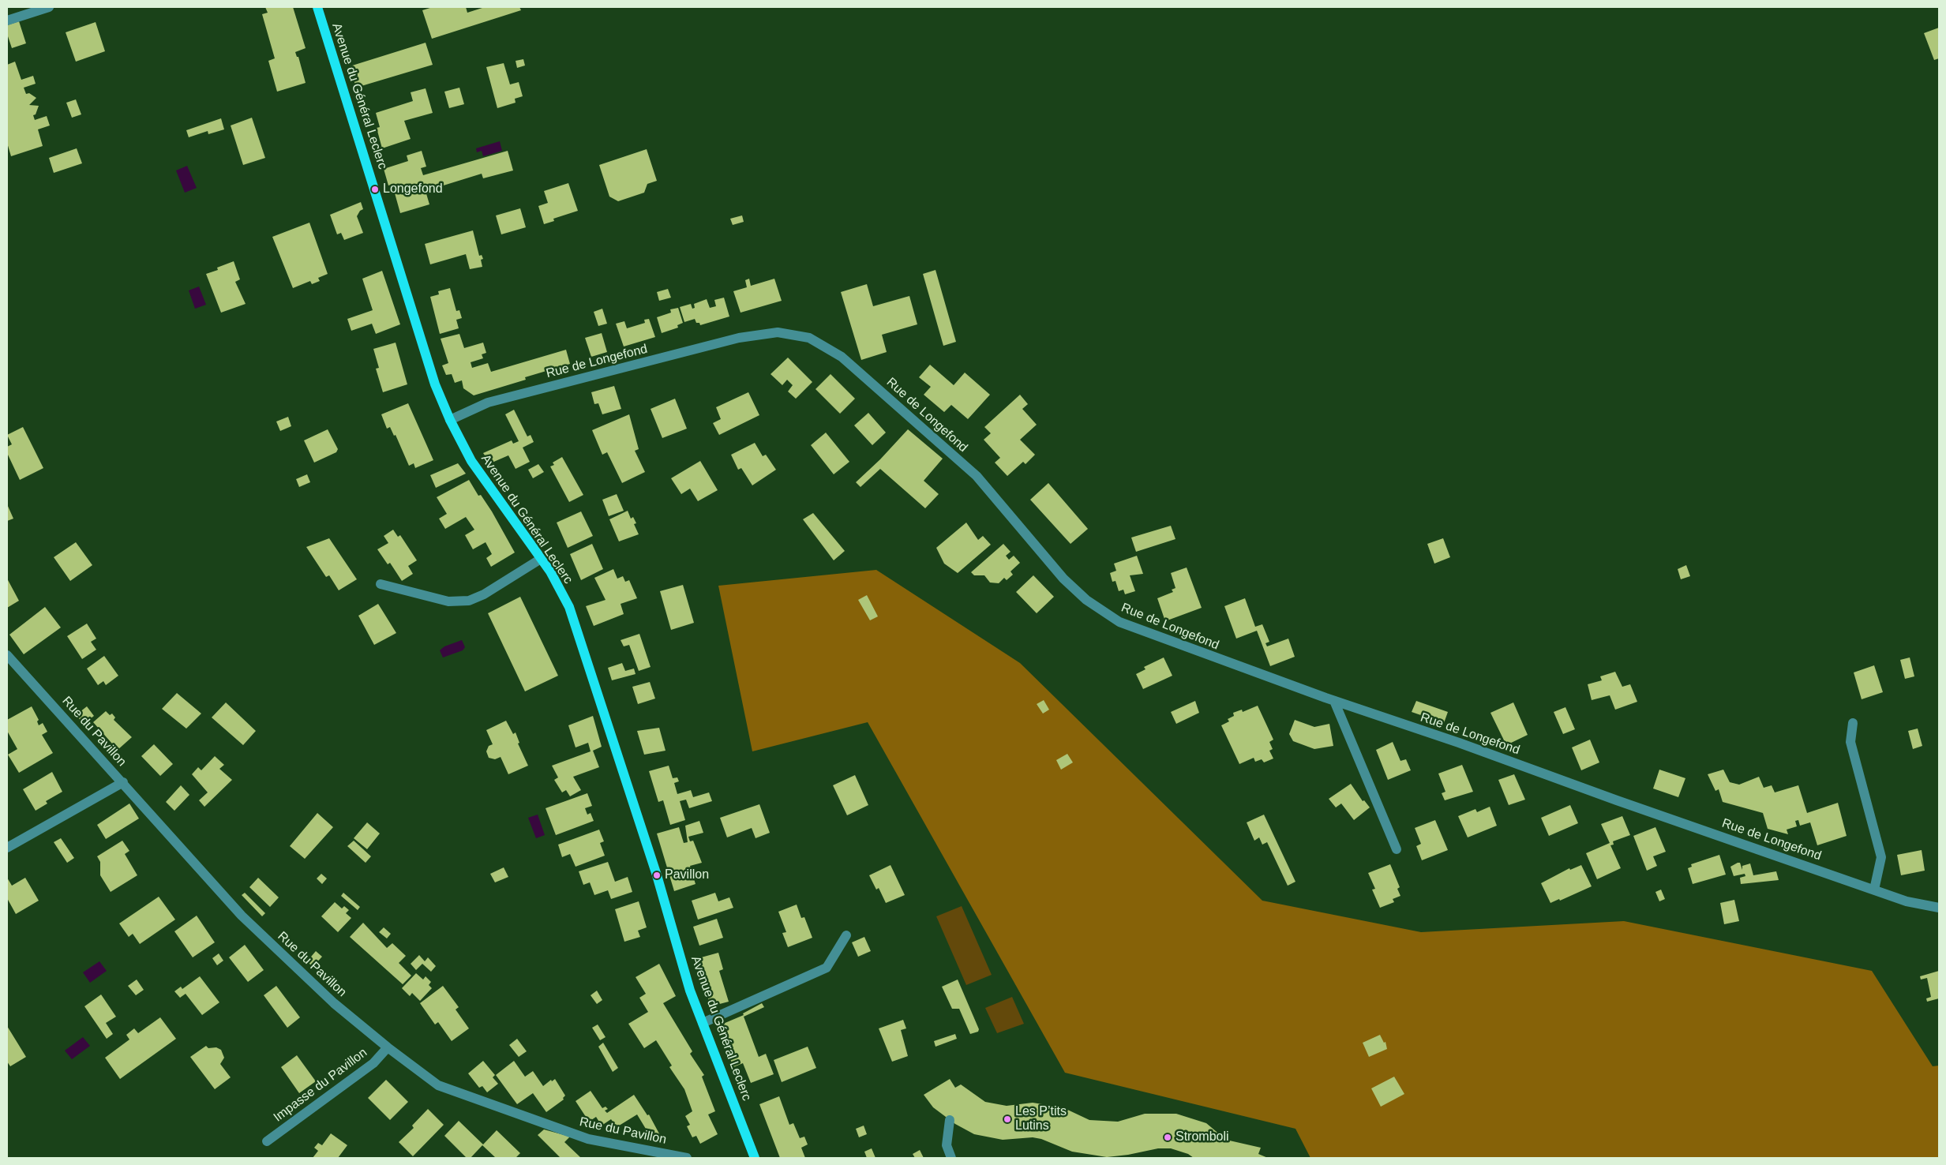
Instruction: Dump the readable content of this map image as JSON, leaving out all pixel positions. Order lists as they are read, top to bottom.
{
  "streets": {
    "main road": ["Avenue du Général Leclerc"],
    "street": ["Rue de Longefond", "Rue du Pavillon", "Impasse du Pavillon"]
  },
  "crossings": [
    ["Avenue du Général Leclerc", "Rue de Longefond"],
    ["Rue du Pavillon", "Impasse du Pavillon"]
  ],
  "places": [
    "Longefond",
    "Pavillon",
    "Les P’tits Lutins",
    "Stromboli"
  ]
}
